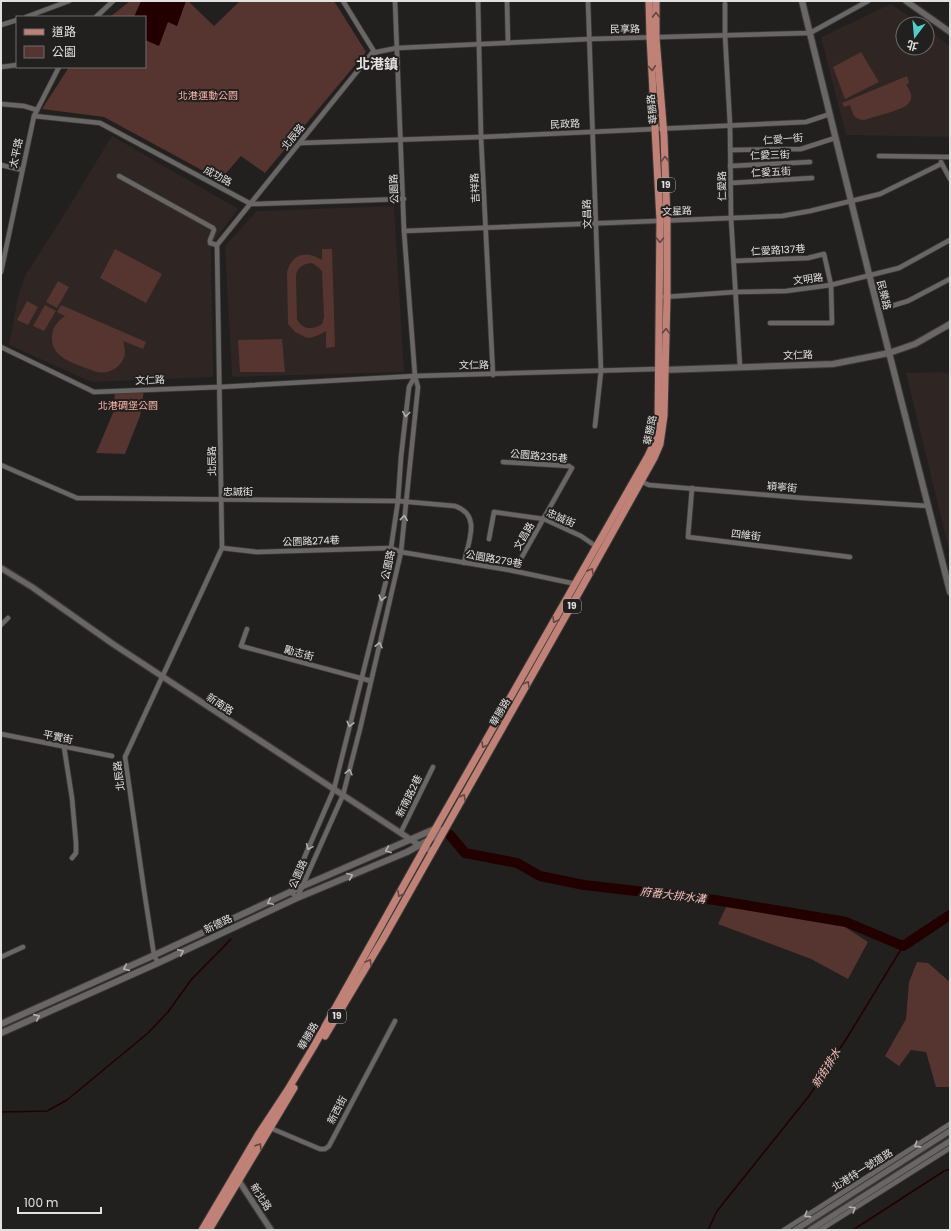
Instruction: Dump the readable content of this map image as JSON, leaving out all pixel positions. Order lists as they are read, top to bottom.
{
  "streets": {
    "main road": [
      "華勝路",
      "19",
      "民樂路",
      "文仁路",
      "新德路"
    ],
    "street": [
      "民享路",
      "民政路",
      "北辰路",
      "仁愛一街",
      "太平路",
      "仁愛三街",
      "仁愛五街",
      "成功路",
      "仁愛路",
      "吉祥路",
      "公園路",
      "文星路",
      "文昌路",
      "仁愛路137巷",
      "文明路",
      "公園路235巷",
      "穎寧街",
      "忠誠街",
      "四維街",
      "公園路274巷",
      "公園路279巷",
      "勵志街",
      "新南路",
      "平實街",
      "新南路2巷",
      "新西街",
      "北港特一號道路",
      "新北路"
    ]
  },
  "crossings": [
    ["民享路", "華勝路"],
    ["民享路", "北辰路"],
    ["民享路", "仁愛路"],
    ["民享路", "吉祥路"],
    ["民享路", "公園路"],
    ["民享路", "文昌路"],
    ["民享路", "民樂路"],
    ["華勝路", "民政路"],
    ["華勝路", "19"],
    ["華勝路", "文星路"],
    ["華勝路", "文明路"],
    ["華勝路", "文仁路"],
    ["華勝路", "穎寧街"],
    ["華勝路", "忠誠街"],
    ["華勝路", "公園路279巷"],
    ["華勝路", "新南路"],
    ["華勝路", "新德路"],
    ["華勝路", "新西街"],
    ["華勝路", "新北路"],
    ["民政路", "北辰路"],
    ["民政路", "仁愛路"],
    ["民政路", "吉祥路"],
    ["民政路", "公園路"],
    ["民政路", "文昌路"],
    ["民政路", "民樂路"],
    ["北辰路", "成功路"],
    ["北辰路", "文仁路"],
    ["北辰路", "忠誠街"],
    ["北辰路", "公園路274巷"],
    ["北辰路", "新南路"],
    ["北辰路", "新德路"],
    ["仁愛一街", "仁愛路"],
    ["仁愛一街", "民樂路"],
    ["太平路", "成功路"],
    ["仁愛三街", "仁愛路"],
    ["仁愛五街", "仁愛路"],
    ["19", "新南路"],
    ["19", "新德路"],
    ["仁愛路", "文星路"],
    ["仁愛路", "仁愛路137巷"],
    ["仁愛路", "文明路"],
    ["仁愛路", "文仁路"],
    ["吉祥路", "文星路"],
    ["吉祥路", "文仁路"],
    ["公園路", "文星路"],
    ["公園路", "文仁路"],
    ["公園路", "忠誠街"],
    ["公園路", "公園路274巷"],
    ["公園路", "公園路279巷"],
    ["公園路", "勵志街"],
    ["公園路", "新南路"],
    ["公園路", "新德路"],
    ["文星路", "文昌路"],
    ["文星路", "民樂路"],
    ["文昌路", "文仁路"],
    ["文昌路", "公園路235巷"],
    ["文昌路", "忠誠街"],
    ["文昌路", "公園路279巷"],
    ["仁愛路137巷", "文明路"],
    ["文明路", "民樂路"],
    ["民樂路", "文仁路"],
    ["民樂路", "穎寧街"],
    ["穎寧街", "四維街"],
    ["忠誠街", "公園路279巷"],
    ["公園路274巷", "公園路279巷"],
    ["新南路", "新南路2巷"],
    ["新南路", "新德路"]
  ],
  "districts": ["北港鎮"],
  "water": ["府番大排水溝", "新街排水"],
  "parks": ["北港運動公園", "北港碉堡公園"],
  "legend": ["道路", "公園"],
  "scale_bar": "100 m",
  "north": "bottom"
}
